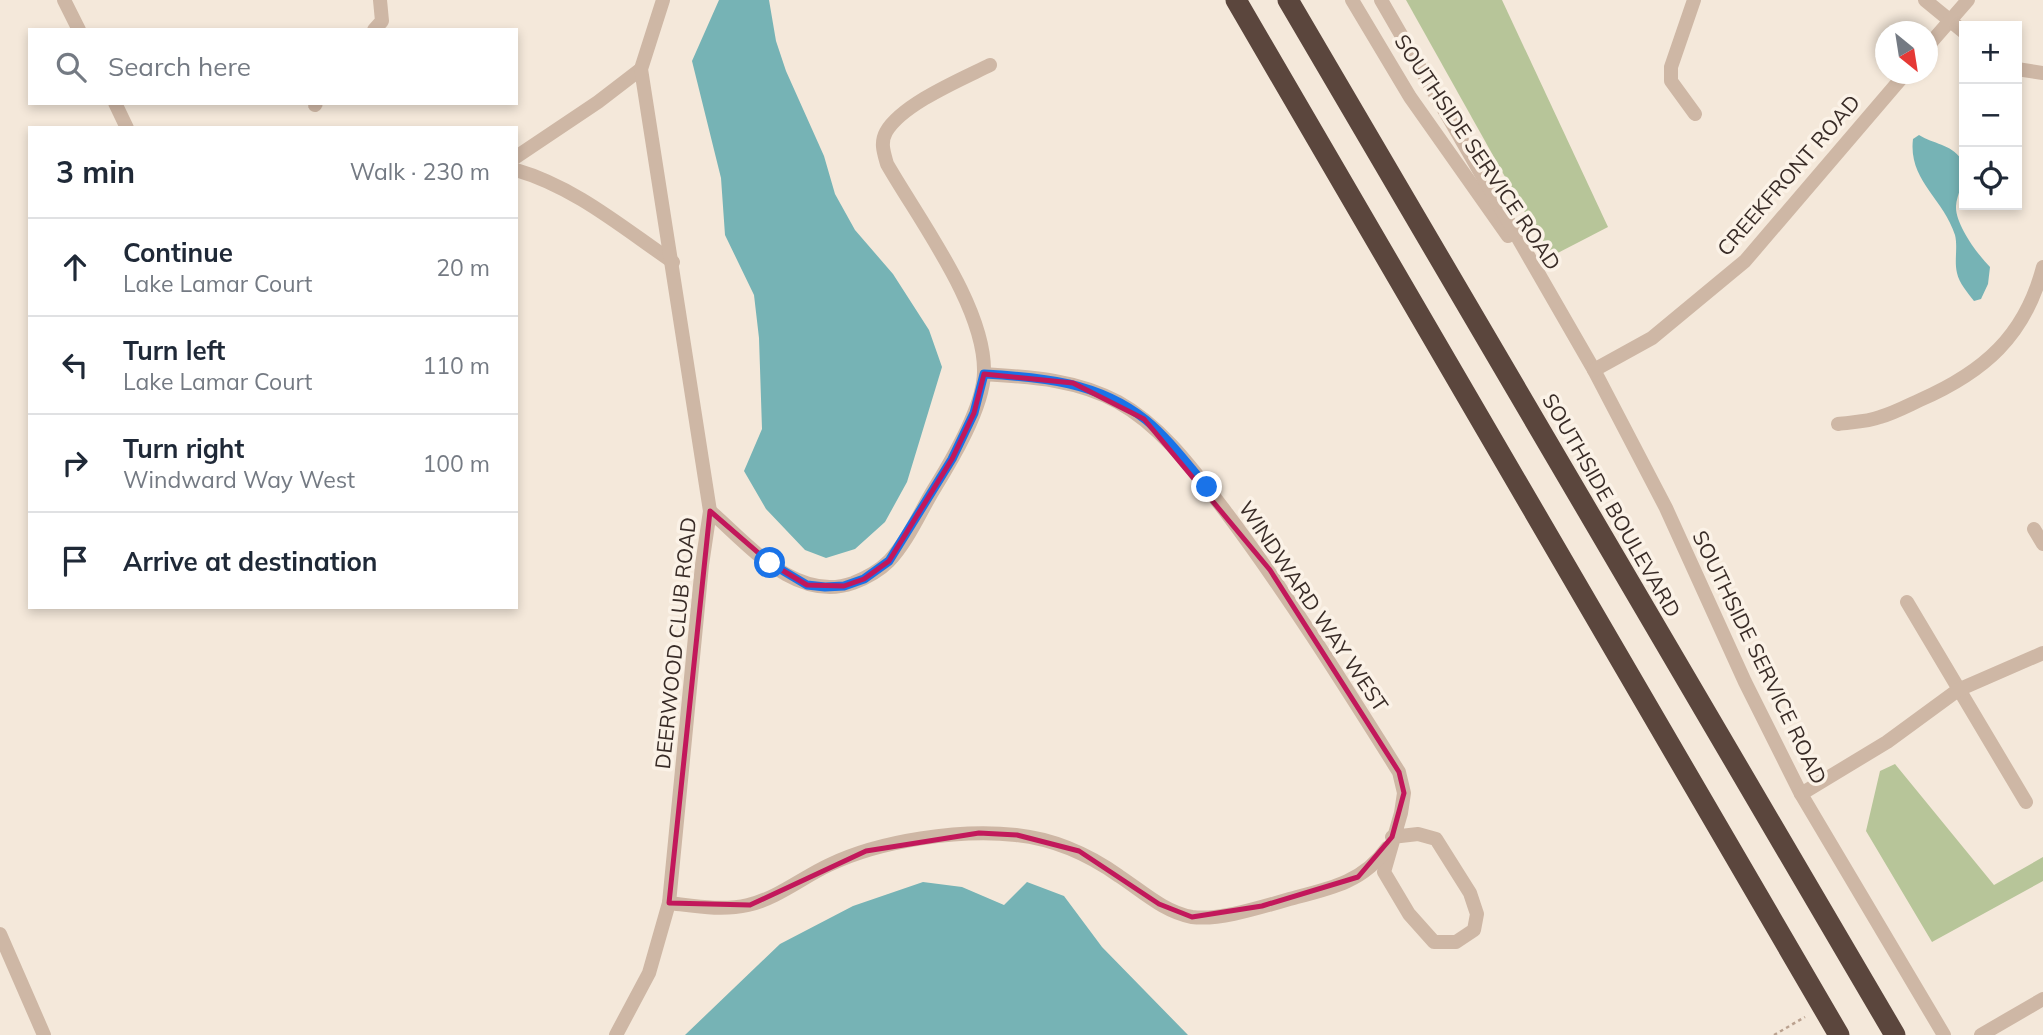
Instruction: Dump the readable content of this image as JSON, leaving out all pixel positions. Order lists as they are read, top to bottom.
{
  "streets": {
    "highway": ["SOUTHSIDE BOULEVARD"],
    "street": [
      "SOUTHSIDE SERVICE ROAD",
      "CREEKFRONT ROAD",
      "WINDWARD WAY WEST",
      "DEERWOOD CLUB ROAD"
    ]
  },
  "crossings": [
    ["SOUTHSIDE SERVICE ROAD", "CREEKFRONT ROAD"]
  ],
  "north": "bottom right",
  "page": {
    "map_buttons": ["+", "−"],
    "search": "Search here",
    "heading": ["3 min", "Walk · 230 m"],
    "list": [
      ["Continue", "Lake Lamar Court", "20 m"],
      ["Turn left", "Lake Lamar Court", "110 m"],
      ["Turn right", "Windward Way West", "100 m"],
      "Arrive at destination"
    ]
  }
}
